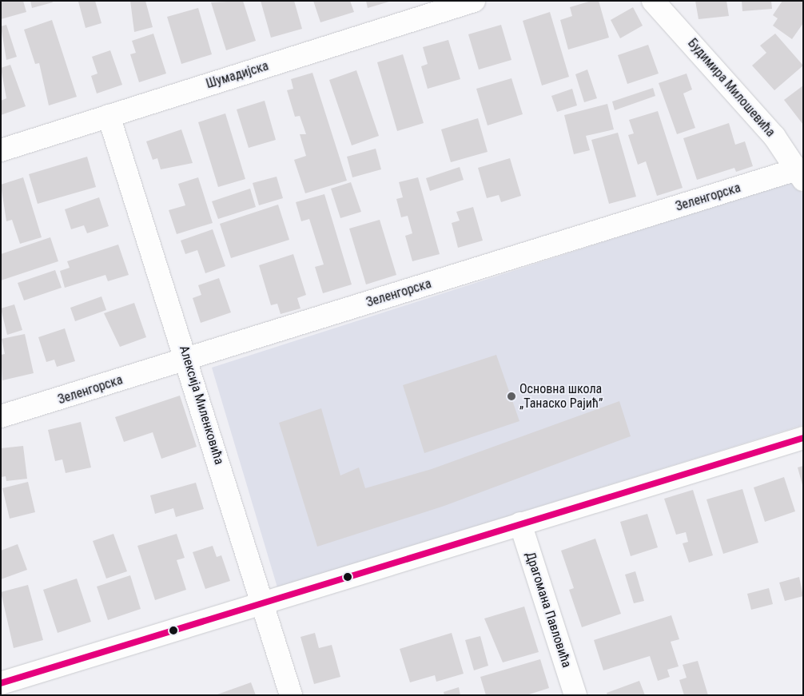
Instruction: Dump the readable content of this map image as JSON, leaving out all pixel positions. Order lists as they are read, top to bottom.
{
  "streets": {
    "street": [
      "Шумадијска",
      "Будимира Милошевића",
      "Зеленгорска",
      "Алексија Миленковића",
      "Драгомана Павловића"
    ]
  },
  "crossings": [
    ["Шумадијска", "Алексија Миленковића"],
    ["Будимира Милошевића", "Зеленгорска"],
    ["Зеленгорска", "Алексија Миленковића"]
  ],
  "places": ["Основна школа „Танаско Рајић”"]
}
